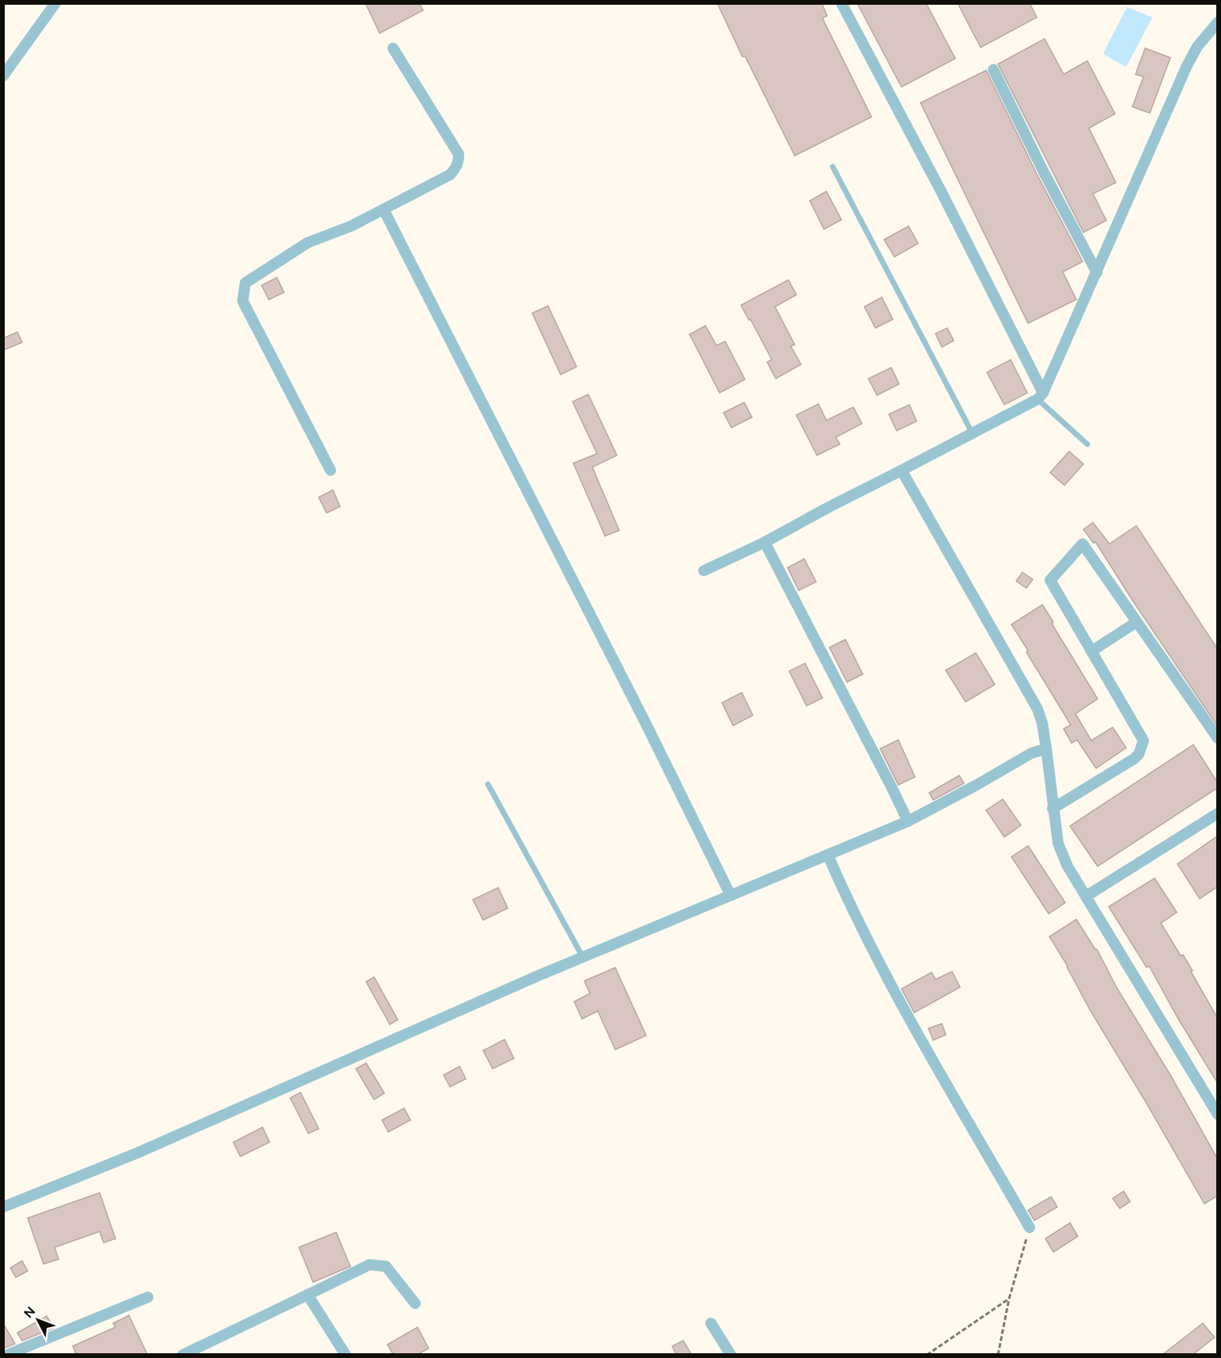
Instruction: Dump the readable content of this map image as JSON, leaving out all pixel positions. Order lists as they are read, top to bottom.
{
  "north": "top left"
}
